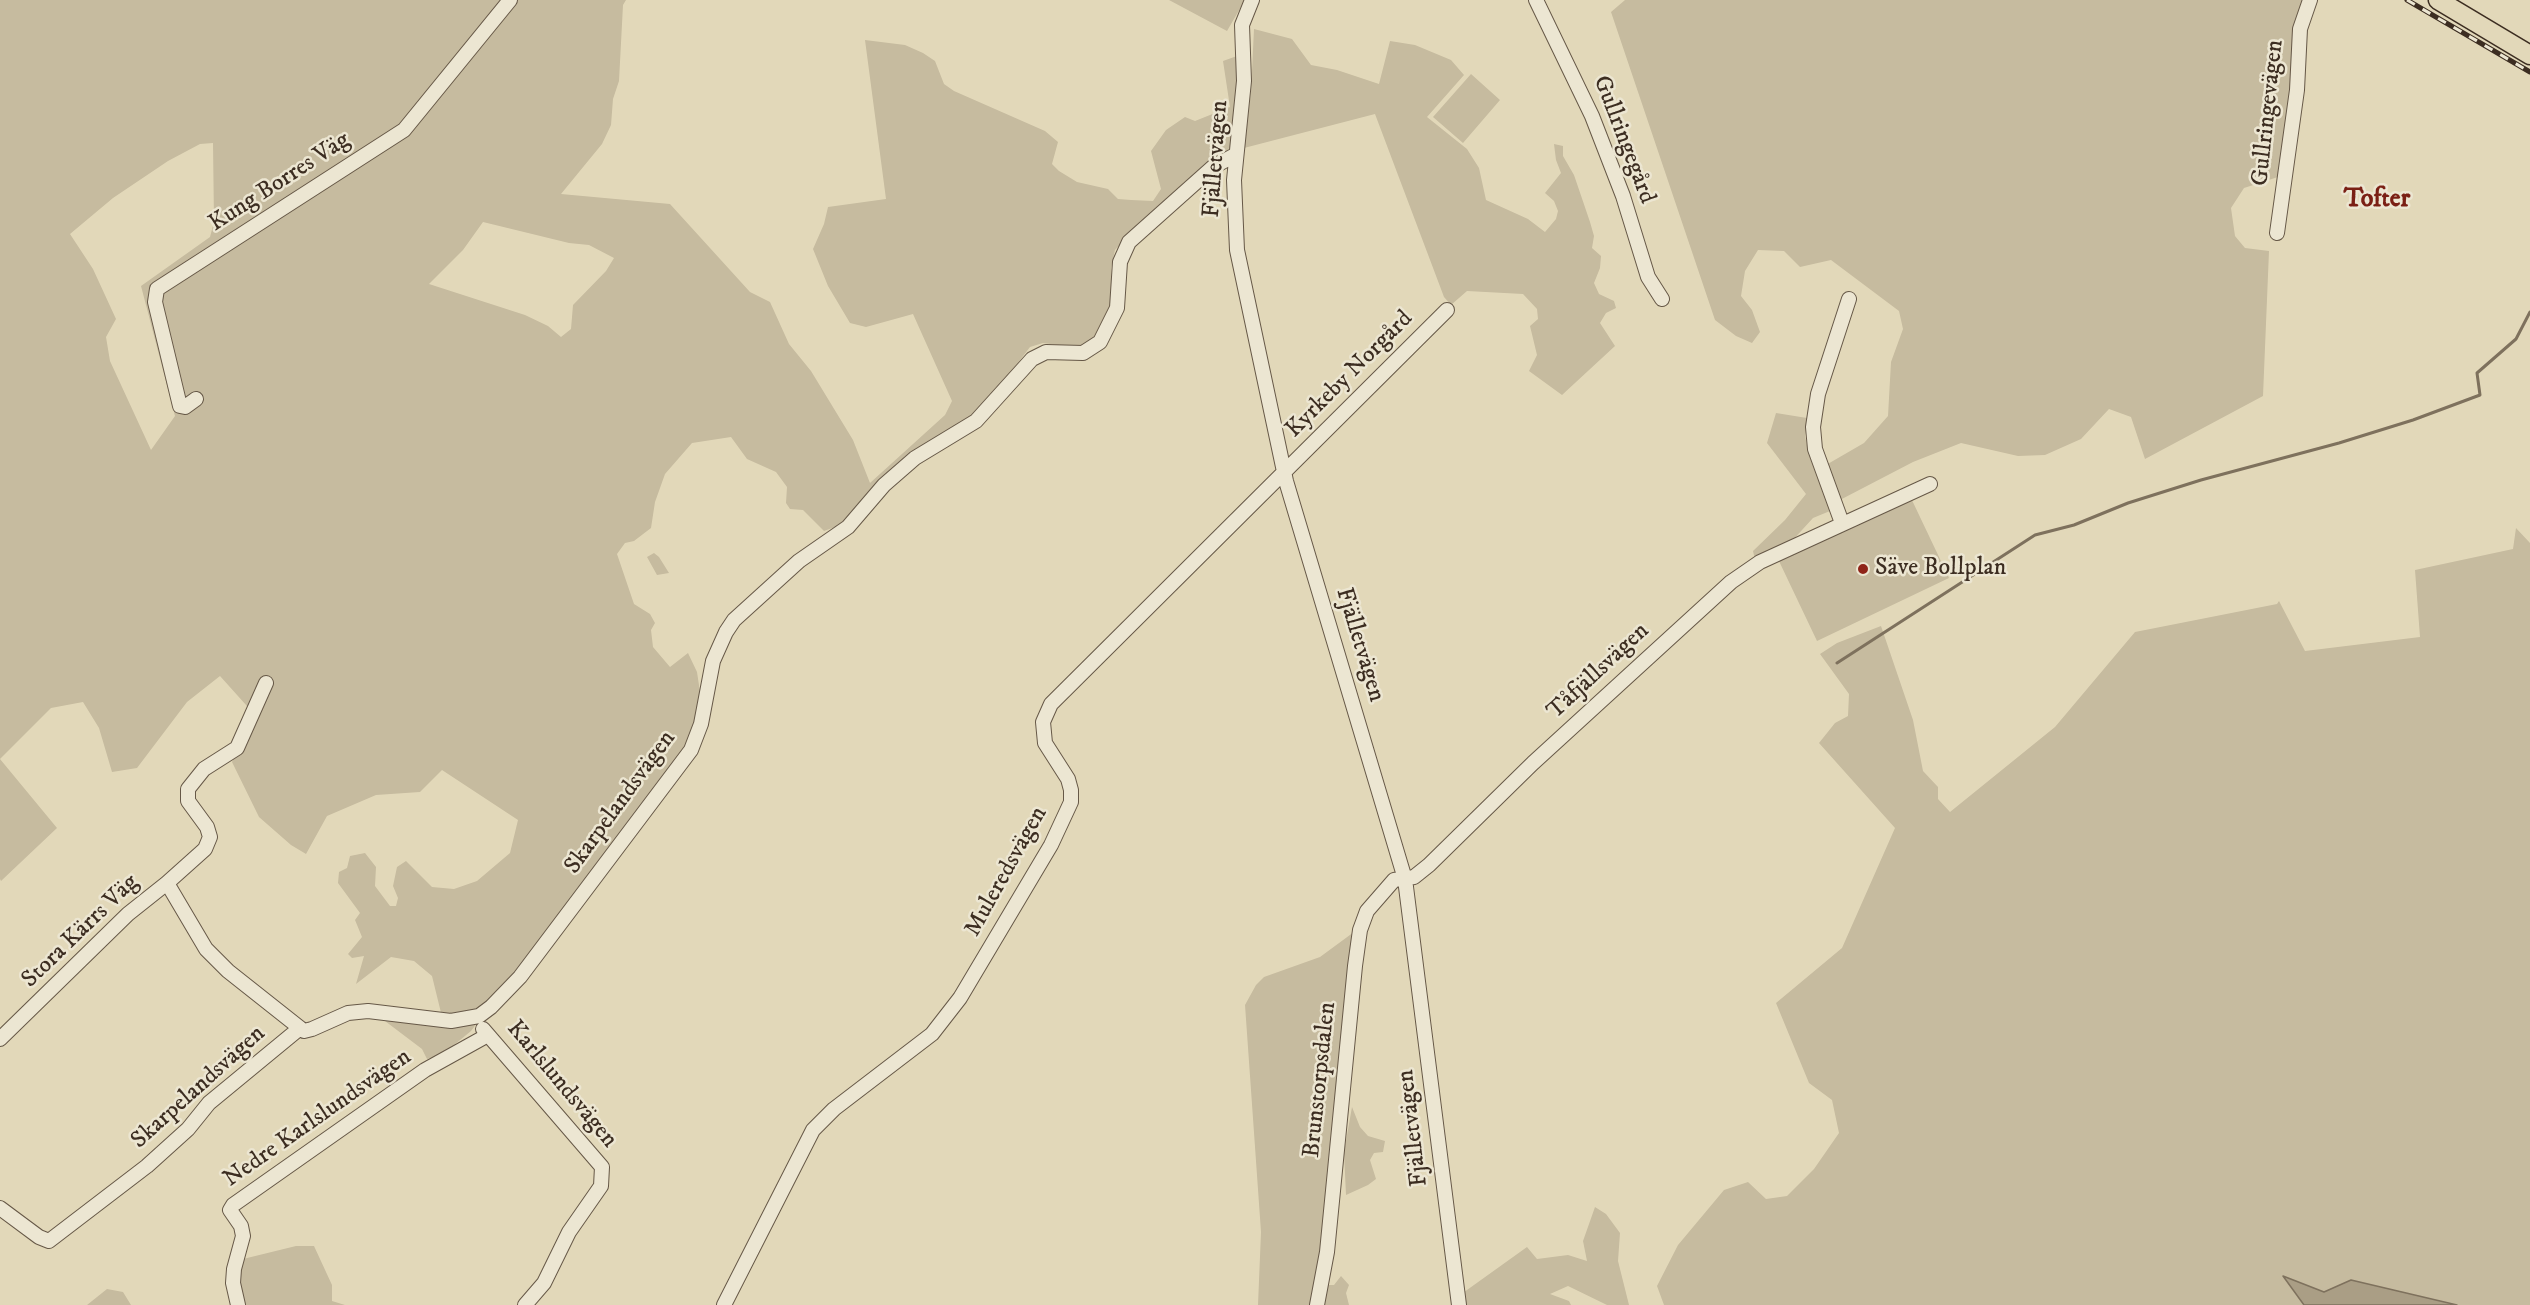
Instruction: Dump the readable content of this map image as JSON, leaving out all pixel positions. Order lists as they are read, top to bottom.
{
  "streets": {
    "street": [
      "Gullringevägen",
      "Gullringegård",
      "Fjälletvägen",
      "Kung Borres Väg",
      "Kyrkeby Norgård",
      "Tåfjällsvägen",
      "Skarpelandsvägen",
      "Muleredsvägen",
      "Stora Kärrs Väg",
      "Brunstorpsdalen",
      "Karlslundsvägen",
      "Nedre Karlslundsvägen"
    ]
  },
  "crossings": [
    ["Fjälletvägen", "Kyrkeby Norgård"],
    ["Fjälletvägen", "Tåfjällsvägen"],
    ["Fjälletvägen", "Skarpelandsvägen"],
    ["Fjälletvägen", "Muleredsvägen"],
    ["Fjälletvägen", "Brunstorpsdalen"],
    ["Kyrkeby Norgård", "Muleredsvägen"],
    ["Tåfjällsvägen", "Brunstorpsdalen"],
    ["Skarpelandsvägen", "Karlslundsvägen"],
    ["Karlslundsvägen", "Nedre Karlslundsvägen"]
  ],
  "districts": ["Tofter"],
  "places": ["Säve Bollplan"]
}
